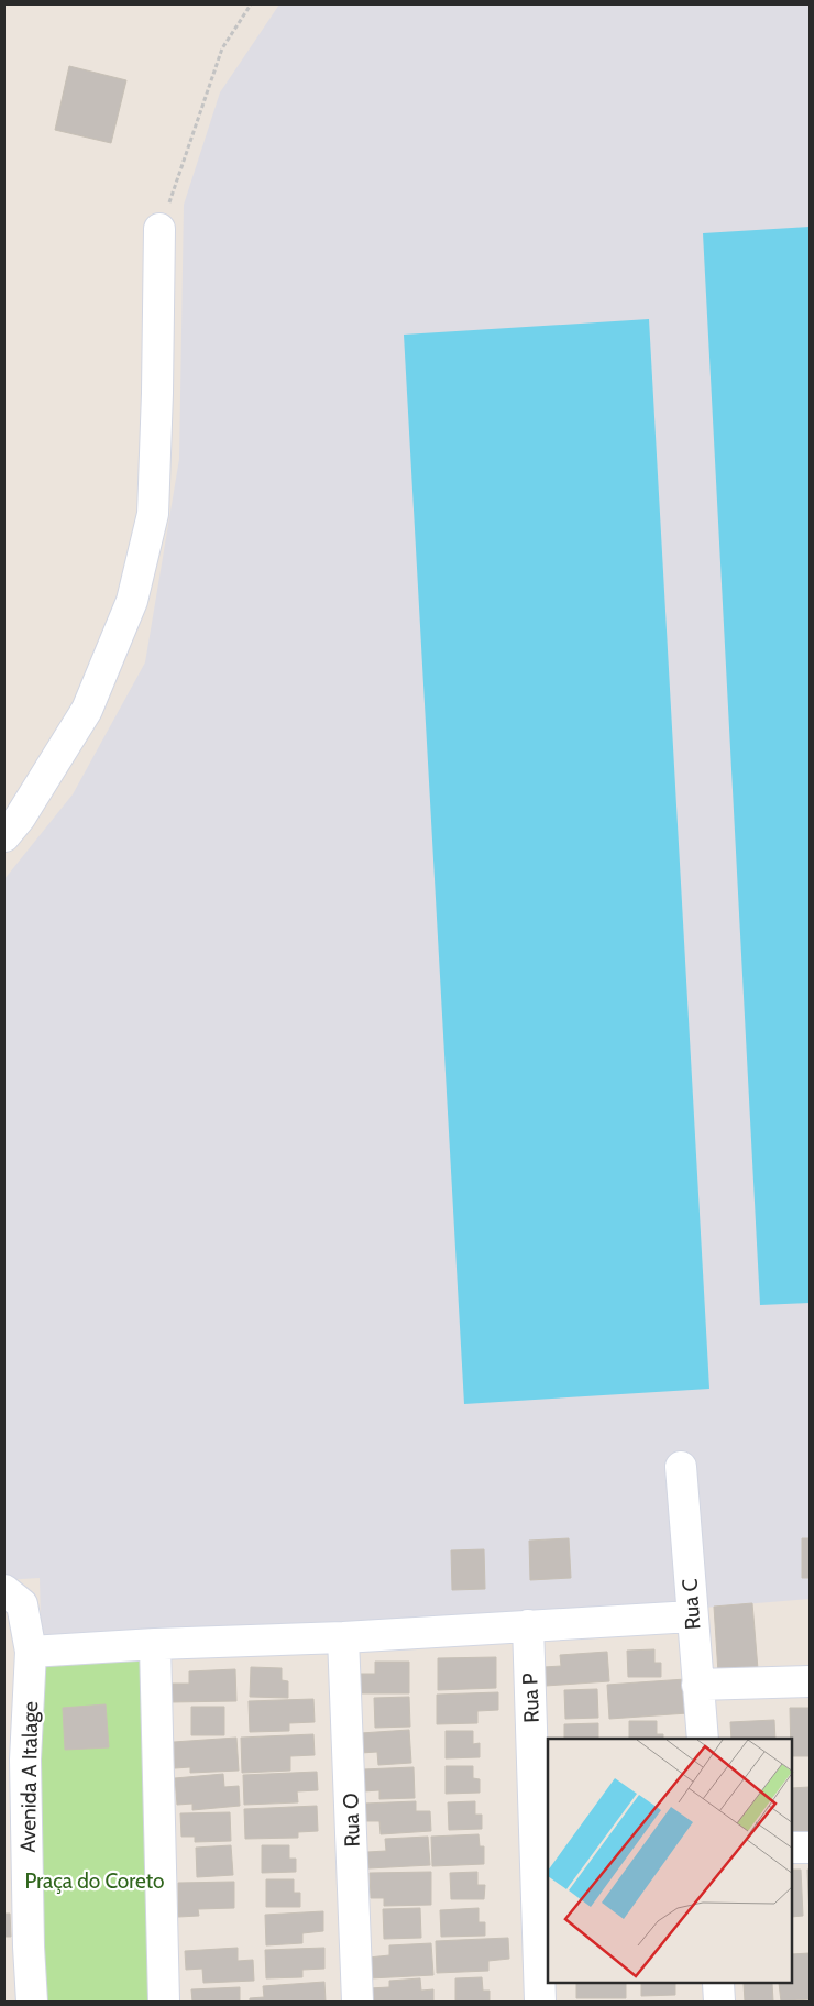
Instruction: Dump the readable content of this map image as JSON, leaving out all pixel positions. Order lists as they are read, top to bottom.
{
  "streets": {
    "street": [
      "Rua C",
      "Rua P",
      "Avenida A Italage",
      "Rua O"
    ]
  },
  "parks": ["Praça do Coreto"]
}
